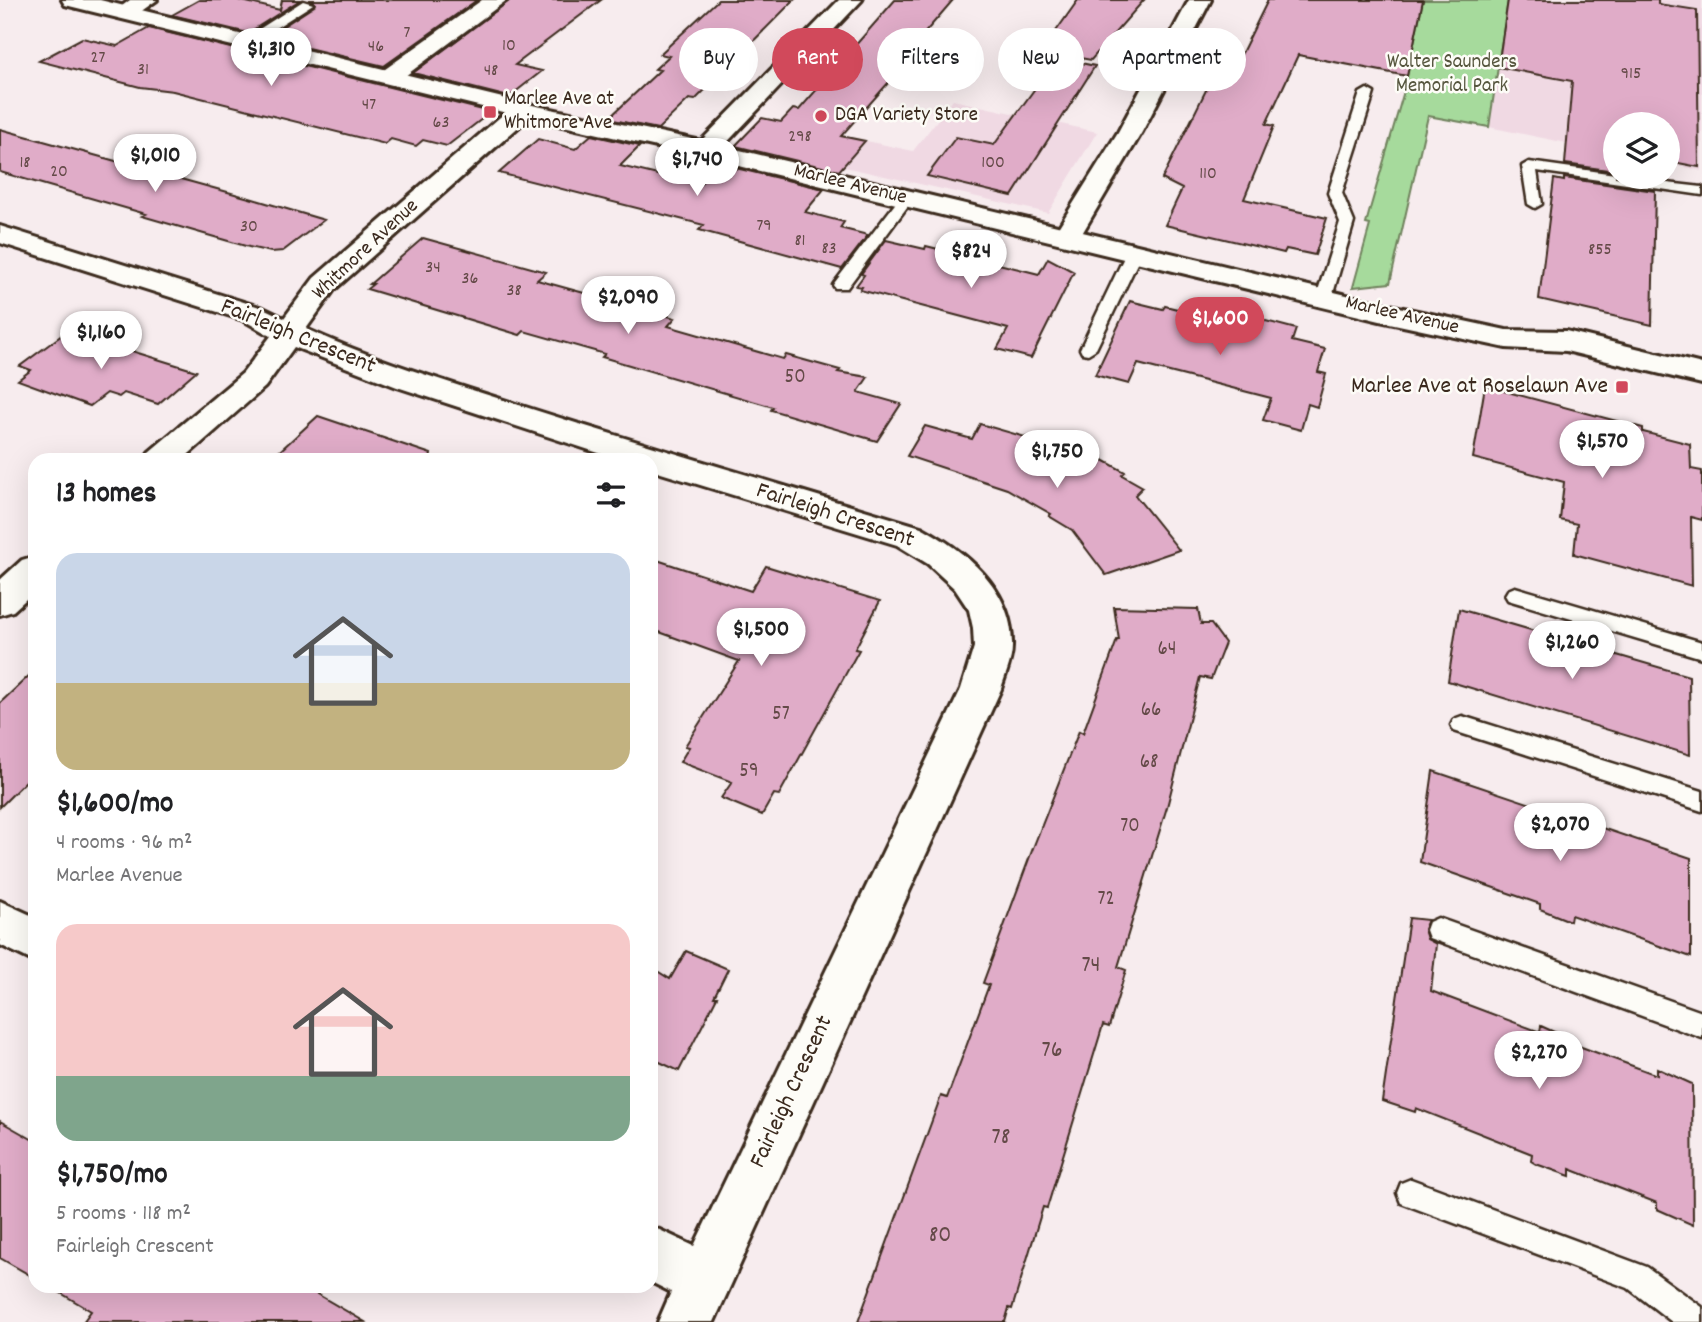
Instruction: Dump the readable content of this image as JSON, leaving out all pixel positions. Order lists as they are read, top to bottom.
{
  "streets": {
    "street": ["Marlee Avenue", "Whitmore Avenue", "Fairleigh Crescent"]
  },
  "crossings": [
    ["Marlee Avenue", "Whitmore Avenue"],
    ["Whitmore Avenue", "Fairleigh Crescent"]
  ],
  "parks": ["Walter Saunders Memorial Park"],
  "places": {
    "transit": ["Marlee Ave at Whitmore Ave", "Marlee Ave at Roselawn Ave"],
    "other": ["DGA Variety Store"]
  },
  "house_numbers": [
    "7",
    "10",
    "46",
    "27",
    "31",
    "48",
    "915",
    "47",
    "63",
    "298",
    "18",
    "100",
    "20",
    "110",
    "79",
    "30",
    "81",
    "83",
    "855",
    "34",
    "36",
    "38",
    "50",
    "64",
    "66",
    "57",
    "68",
    "59",
    "70",
    "72",
    "74",
    "76",
    "78",
    "80"
  ],
  "page": {
    "price": [
      "$1,310",
      "$1,010",
      "$1,740",
      "$824",
      "$2,090",
      "$1,600",
      "$1,160",
      "$1,570",
      "$1,750",
      "$1,500",
      "$1,260",
      "$2,070",
      "$2,270"
    ],
    "chip": [
      "Buy",
      "Rent",
      "Filters",
      "New",
      "Apartment"
    ],
    "heading": "13 homes",
    "list": [
      {
        "name": "$1,600/mo",
        "note": "4 rooms · 96 m² · Marlee Avenue"
      },
      {
        "name": "$1,750/mo",
        "note": "5 rooms · 118 m² · Fairleigh Crescent"
      }
    ]
  }
}
